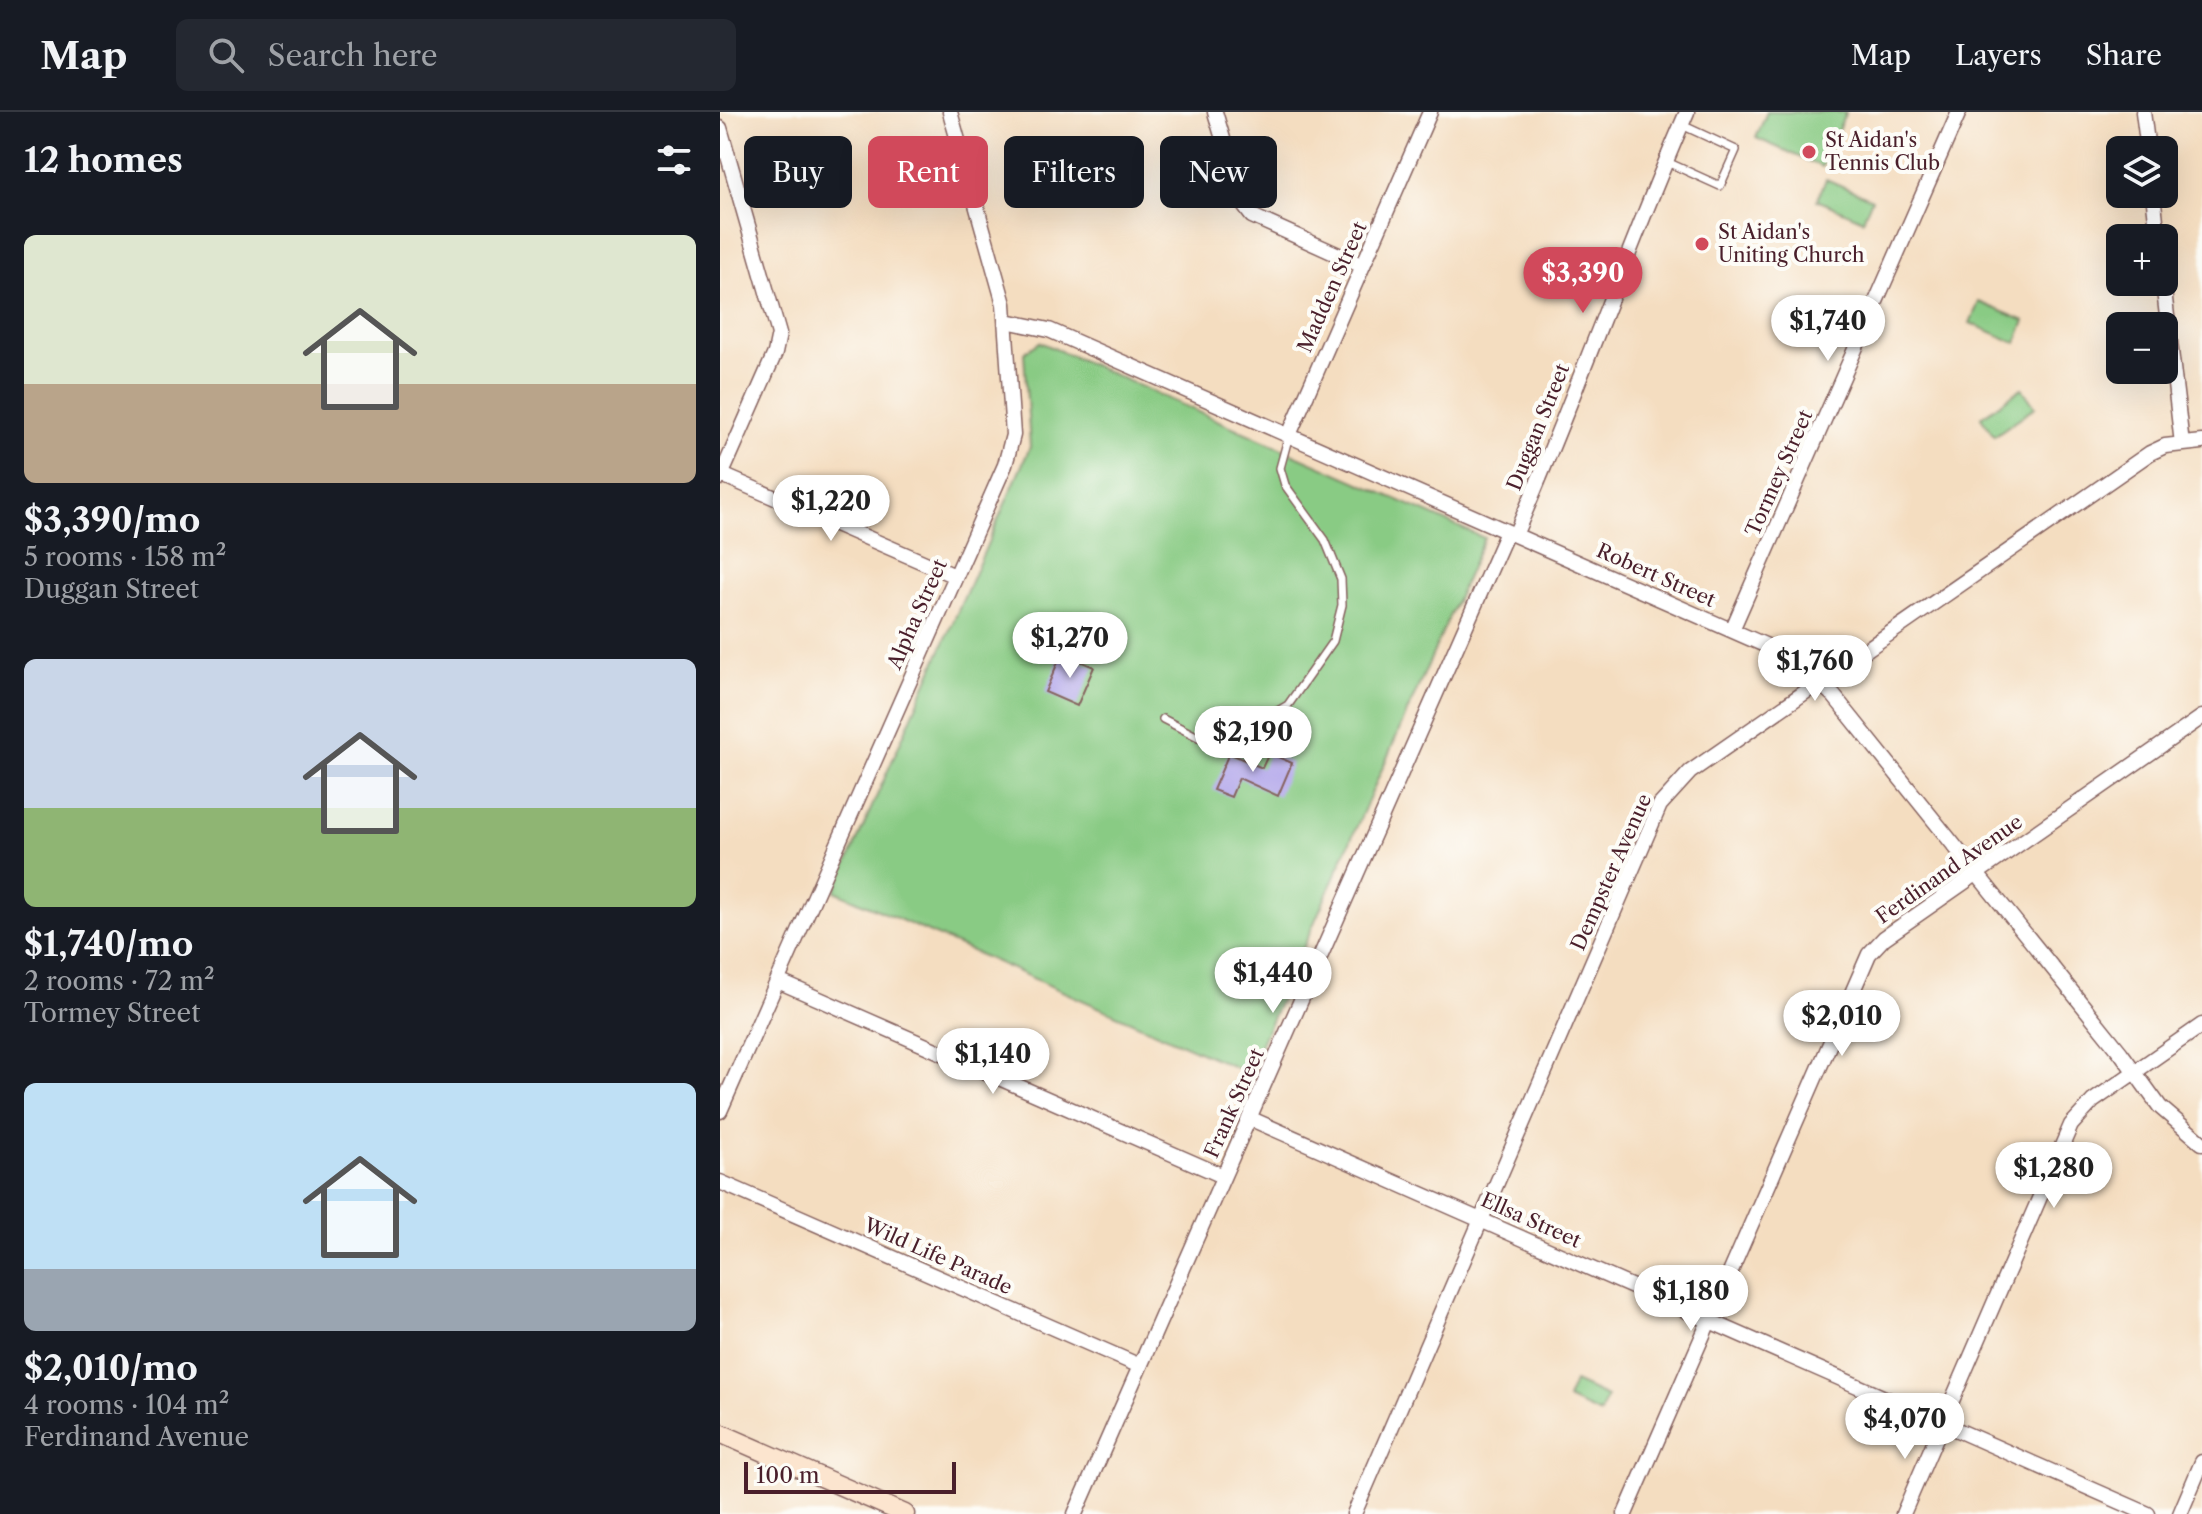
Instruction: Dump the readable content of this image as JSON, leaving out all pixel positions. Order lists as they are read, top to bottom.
{
  "streets": {
    "street": [
      "Madden Street",
      "Duggan Street",
      "Tormey Street",
      "Robert Street",
      "Alpha Street",
      "Ferdinand Avenue",
      "Dempster Avenue",
      "Frank Street",
      "Ellsa Street",
      "Wild Life Parade"
    ]
  },
  "crossings": [
    ["Madden Street", "Robert Street"],
    ["Duggan Street", "Robert Street"],
    ["Duggan Street", "Frank Street"],
    ["Tormey Street", "Robert Street"],
    ["Robert Street", "Alpha Street"],
    ["Robert Street", "Ferdinand Avenue"],
    ["Robert Street", "Dempster Avenue"],
    ["Robert Street", "Frank Street"],
    ["Ferdinand Avenue", "Ellsa Street"],
    ["Dempster Avenue", "Ellsa Street"],
    ["Frank Street", "Ellsa Street"],
    ["Frank Street", "Wild Life Parade"]
  ],
  "places": ["St Aidan's Tennis Club", "St Aidan's Uniting Church"],
  "scale_bar": "100 m",
  "page": {
    "header": "Map",
    "search": "Search here",
    "nav": ["Map", "Layers", "Share"],
    "heading": "12 homes",
    "map_buttons": ["+", "−"],
    "chip": [
      "Buy",
      "Rent",
      "Filters",
      "New"
    ],
    "list": [
      {
        "name": "$3,390/mo",
        "note": "5 rooms · 158 m² · Duggan Street"
      },
      {
        "name": "$1,740/mo",
        "note": "2 rooms · 72 m² · Tormey Street"
      },
      {
        "name": "$2,010/mo",
        "note": "4 rooms · 104 m² · Ferdinand Avenue"
      }
    ],
    "price": [
      "$3,390",
      "$1,740",
      "$1,220",
      "$1,270",
      "$1,760",
      "$2,190",
      "$1,440",
      "$2,010",
      "$1,140",
      "$1,280",
      "$1,180",
      "$4,070"
    ],
    "scale": "100 m"
  }
}
